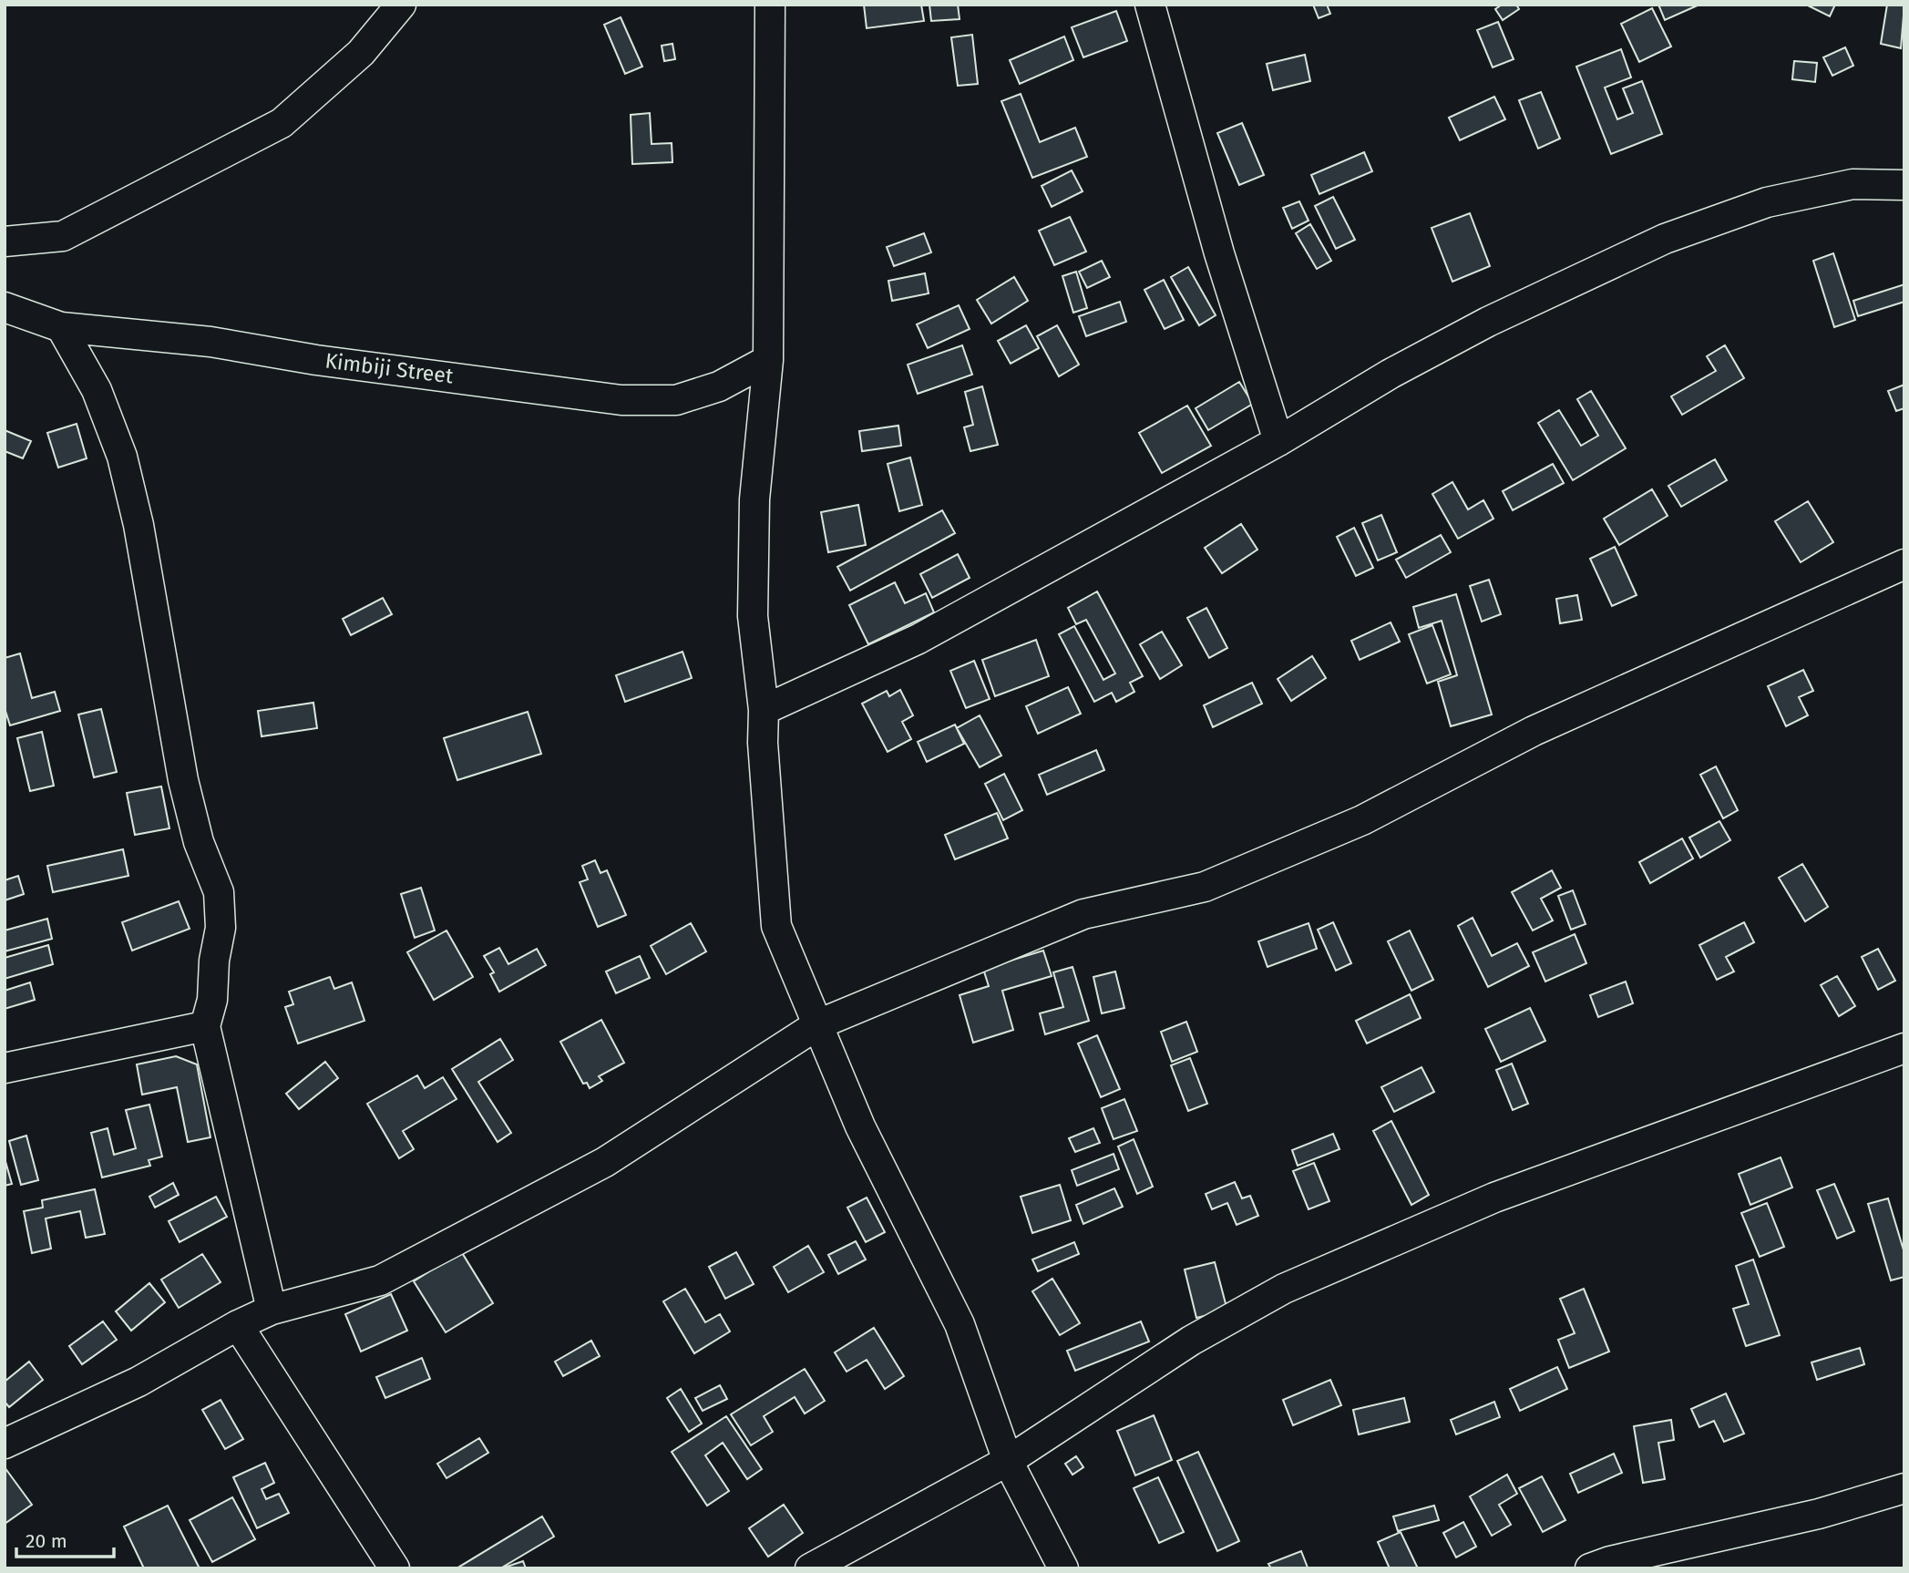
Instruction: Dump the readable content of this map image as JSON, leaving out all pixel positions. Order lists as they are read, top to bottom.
{
  "streets": {
    "street": ["Kimbiji Street"]
  },
  "scale_bar": "20 m"
}
